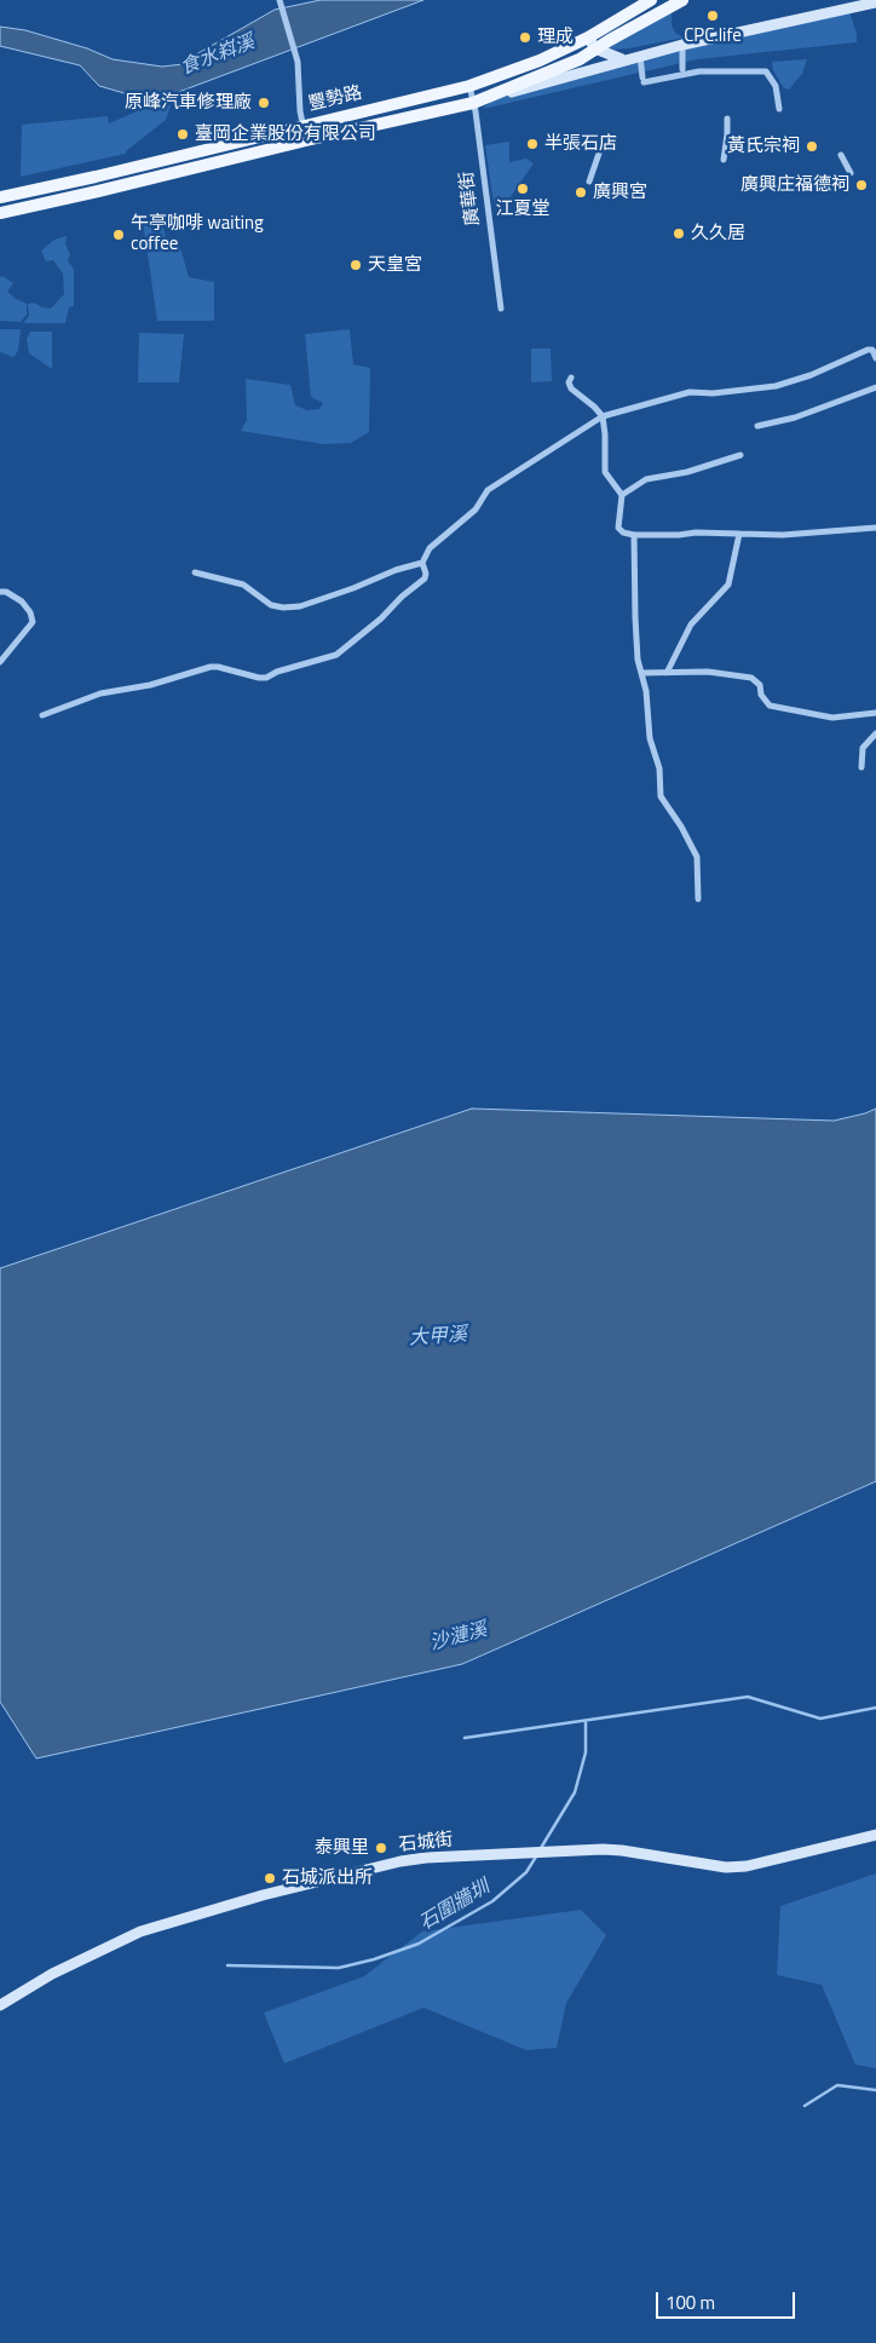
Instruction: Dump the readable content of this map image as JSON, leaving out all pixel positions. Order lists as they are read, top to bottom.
{
  "streets": {
    "main road": ["豐勢路"],
    "street": ["廣華街", "石城街"]
  },
  "crossings": [
    ["豐勢路", "廣華街"]
  ],
  "water": [
    "食水嵙溪",
    "大甲溪",
    "沙漣溪",
    "石圍牆圳"
  ],
  "places": [
    "CPC.life",
    "理成",
    "原峰汽車修理廠",
    "臺岡企業股份有限公司",
    "半張石店",
    "黃氏宗祠",
    "廣興庄福德祠",
    "江夏堂",
    "廣興宮",
    "久久居",
    "午亭咖啡 waiting coffee",
    "天皇宮",
    "泰興里",
    "石城派出所"
  ],
  "scale_bar": "100 m"
}
